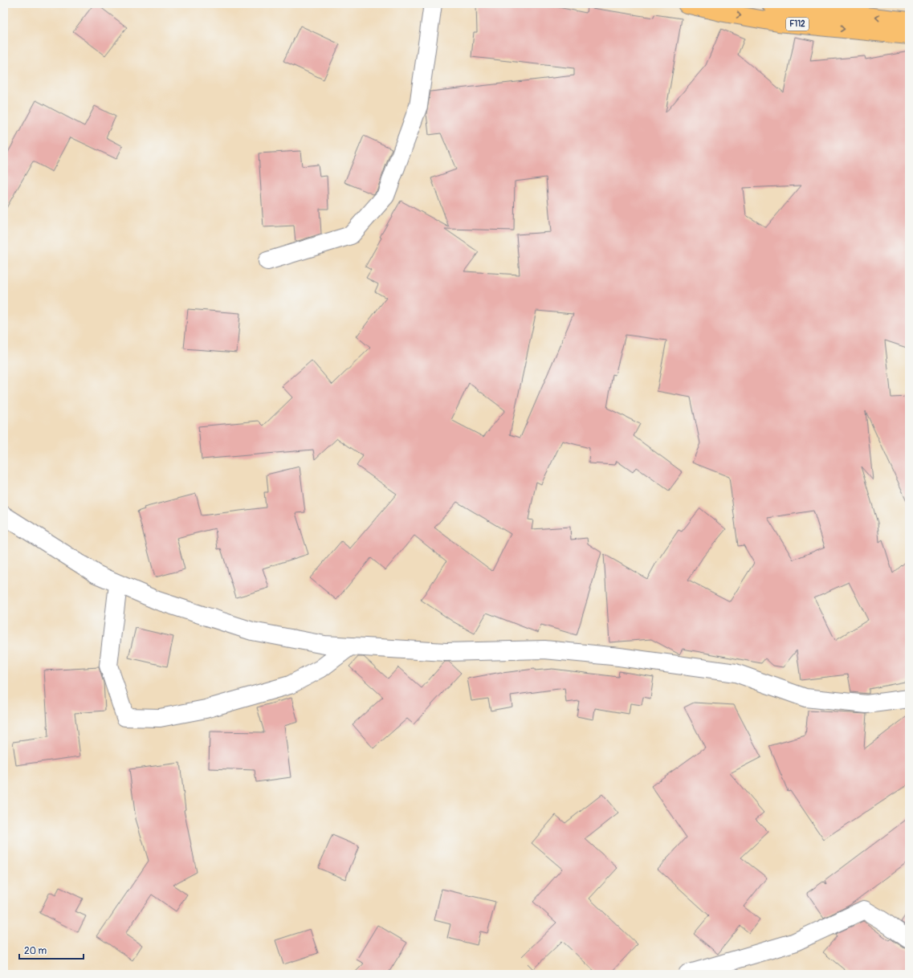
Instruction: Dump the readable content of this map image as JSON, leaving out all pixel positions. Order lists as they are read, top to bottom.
{
  "streets": {
    "main road": ["F112"]
  },
  "scale_bar": "20 m"
}
